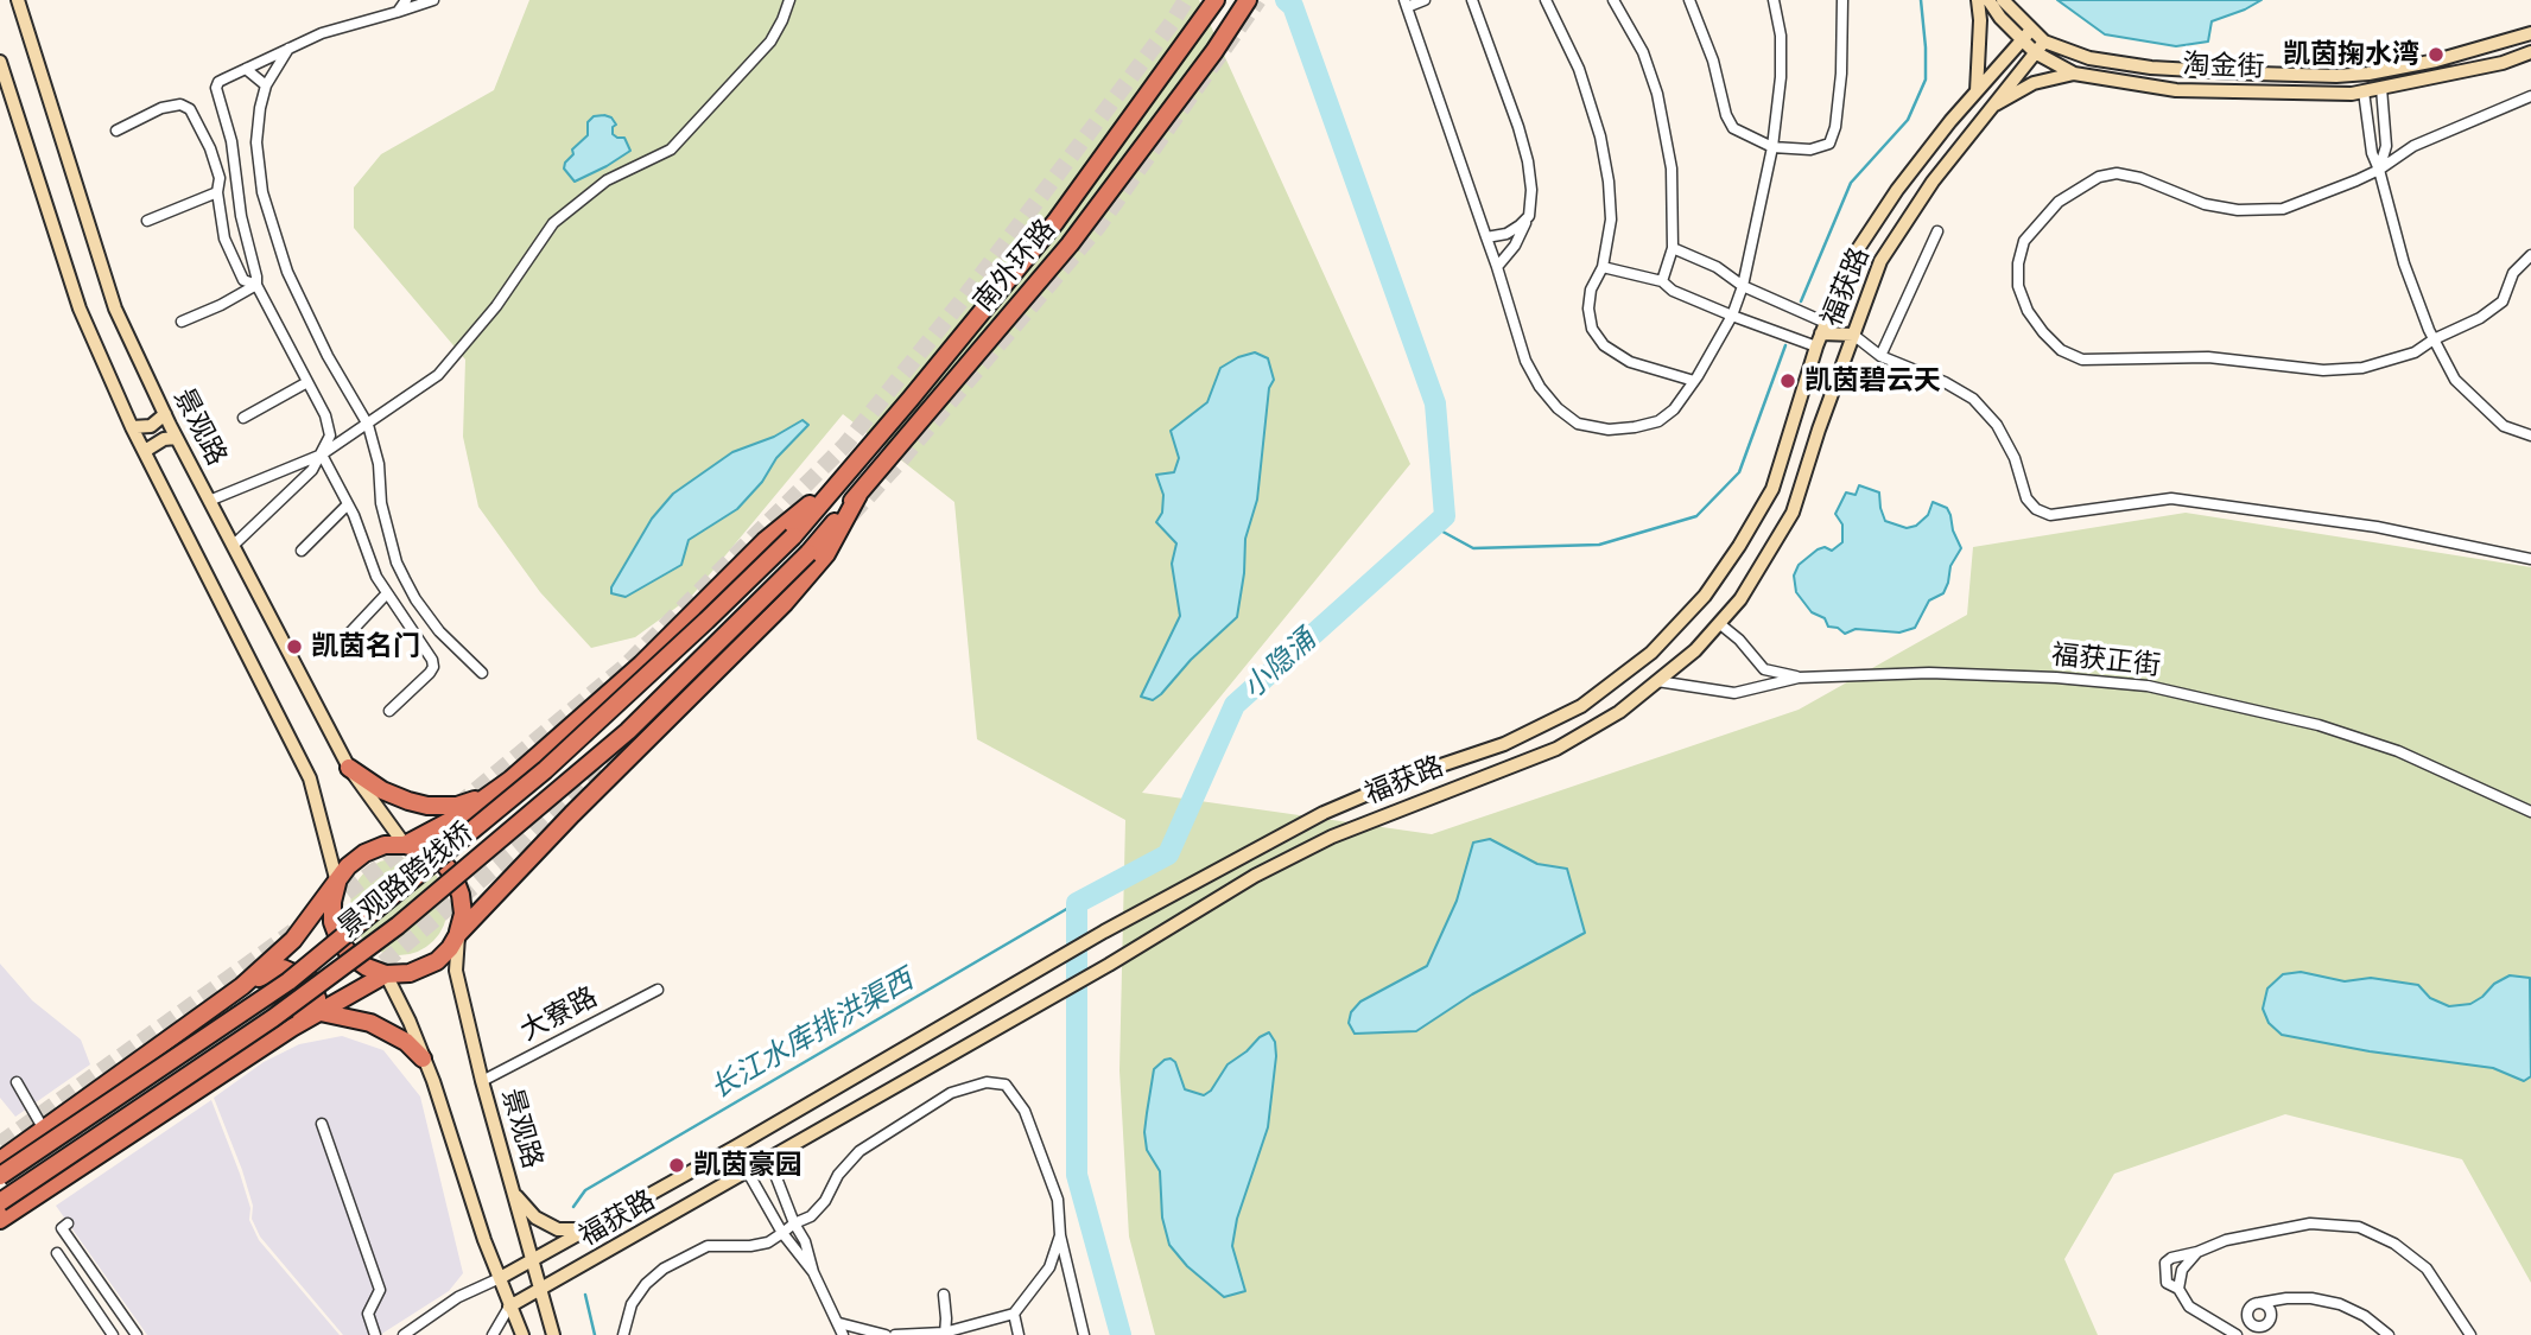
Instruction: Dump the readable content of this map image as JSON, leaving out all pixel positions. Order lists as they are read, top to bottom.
{
  "streets": {
    "highway": ["南外环路", "景观路跨线桥"],
    "street": [
      "淘金街",
      "福获路",
      "景观路",
      "福获正街",
      "大寮路"
    ]
  },
  "crossings": [
    ["淘金街", "福获路"],
    ["南外环路", "景观路跨线桥"],
    ["福获路", "景观路"],
    ["福获路", "福获正街"],
    ["景观路", "大寮路"]
  ],
  "water": ["小隐涌", "长江水库排洪渠西"],
  "places": [
    "凯茵掬水湾",
    "凯茵碧云天",
    "凯茵名门",
    "凯茵豪园"
  ]
}
